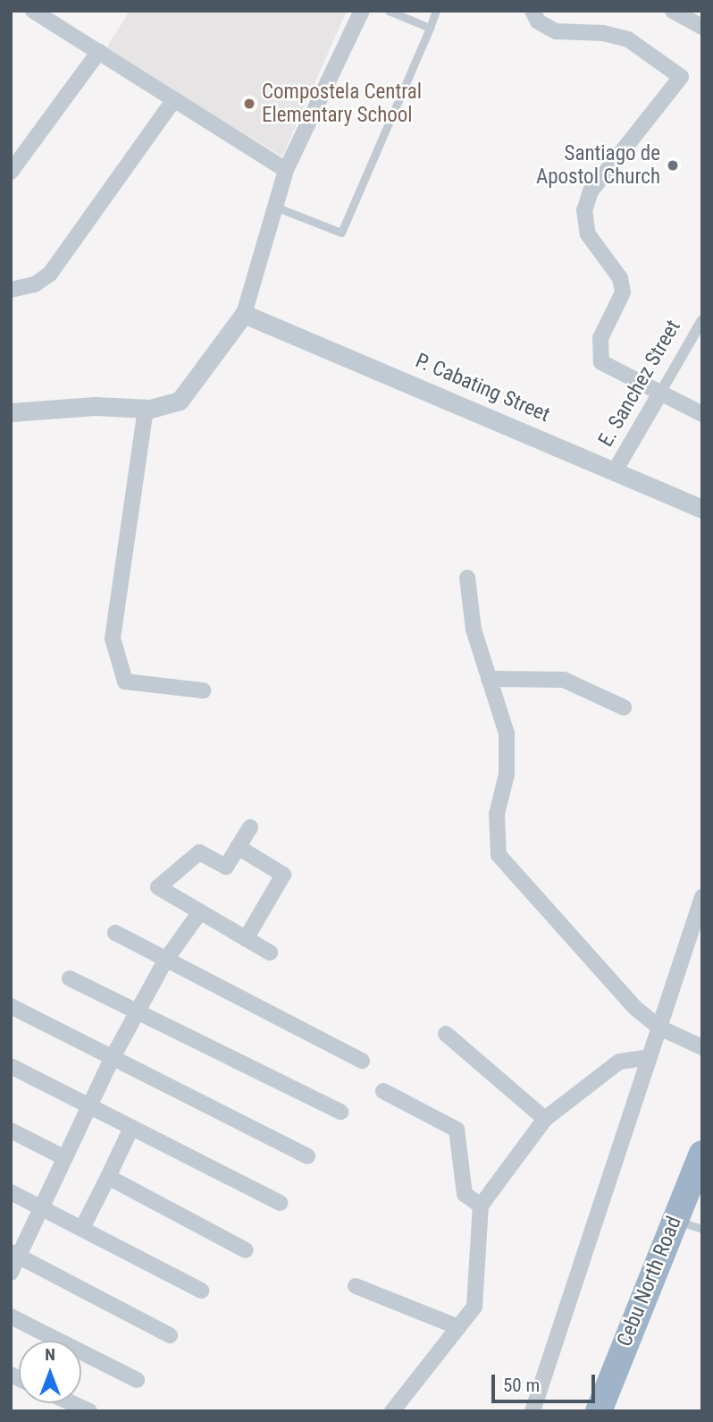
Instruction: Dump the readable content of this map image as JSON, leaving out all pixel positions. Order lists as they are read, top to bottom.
{
  "streets": {
    "highway": ["Cebu North Road"],
    "street": ["E. Sanchez Street", "P. Cabating Street"]
  },
  "crossings": [
    ["E. Sanchez Street", "P. Cabating Street"]
  ],
  "places": ["Compostela Central Elementary School", "Santiago de Apostol Church"],
  "scale_bar": "50 m",
  "north": "top"
}
